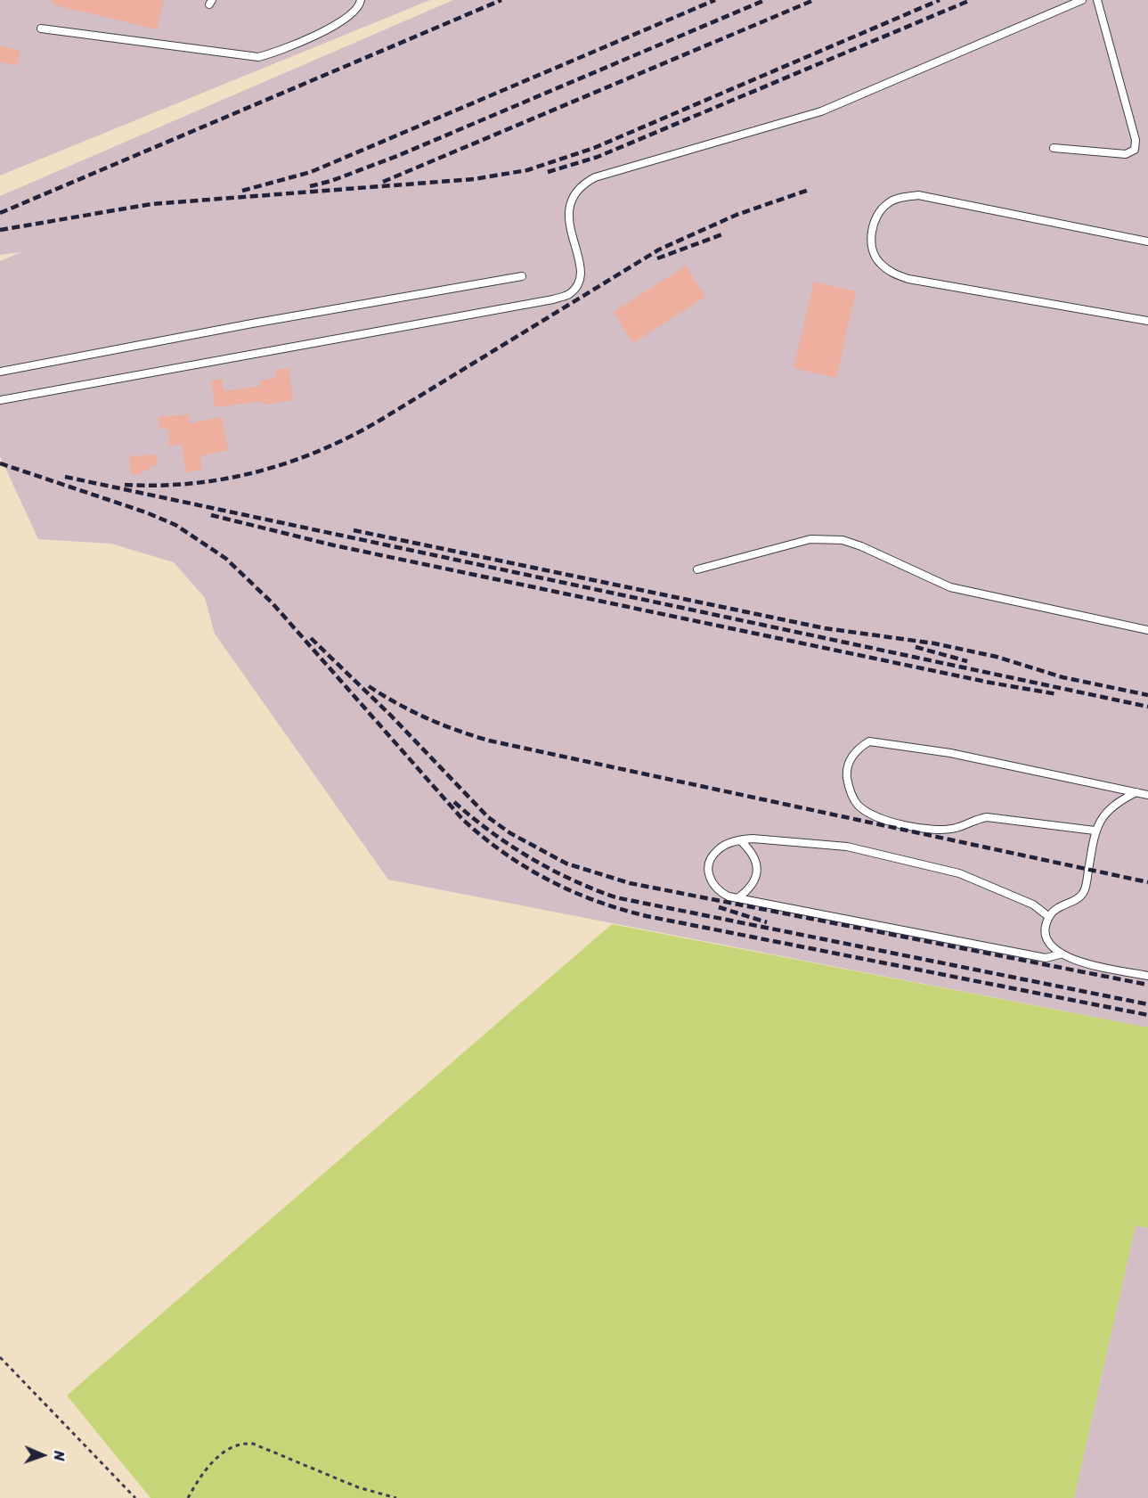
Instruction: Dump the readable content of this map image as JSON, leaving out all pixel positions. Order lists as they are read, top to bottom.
{
  "north": "right"
}
